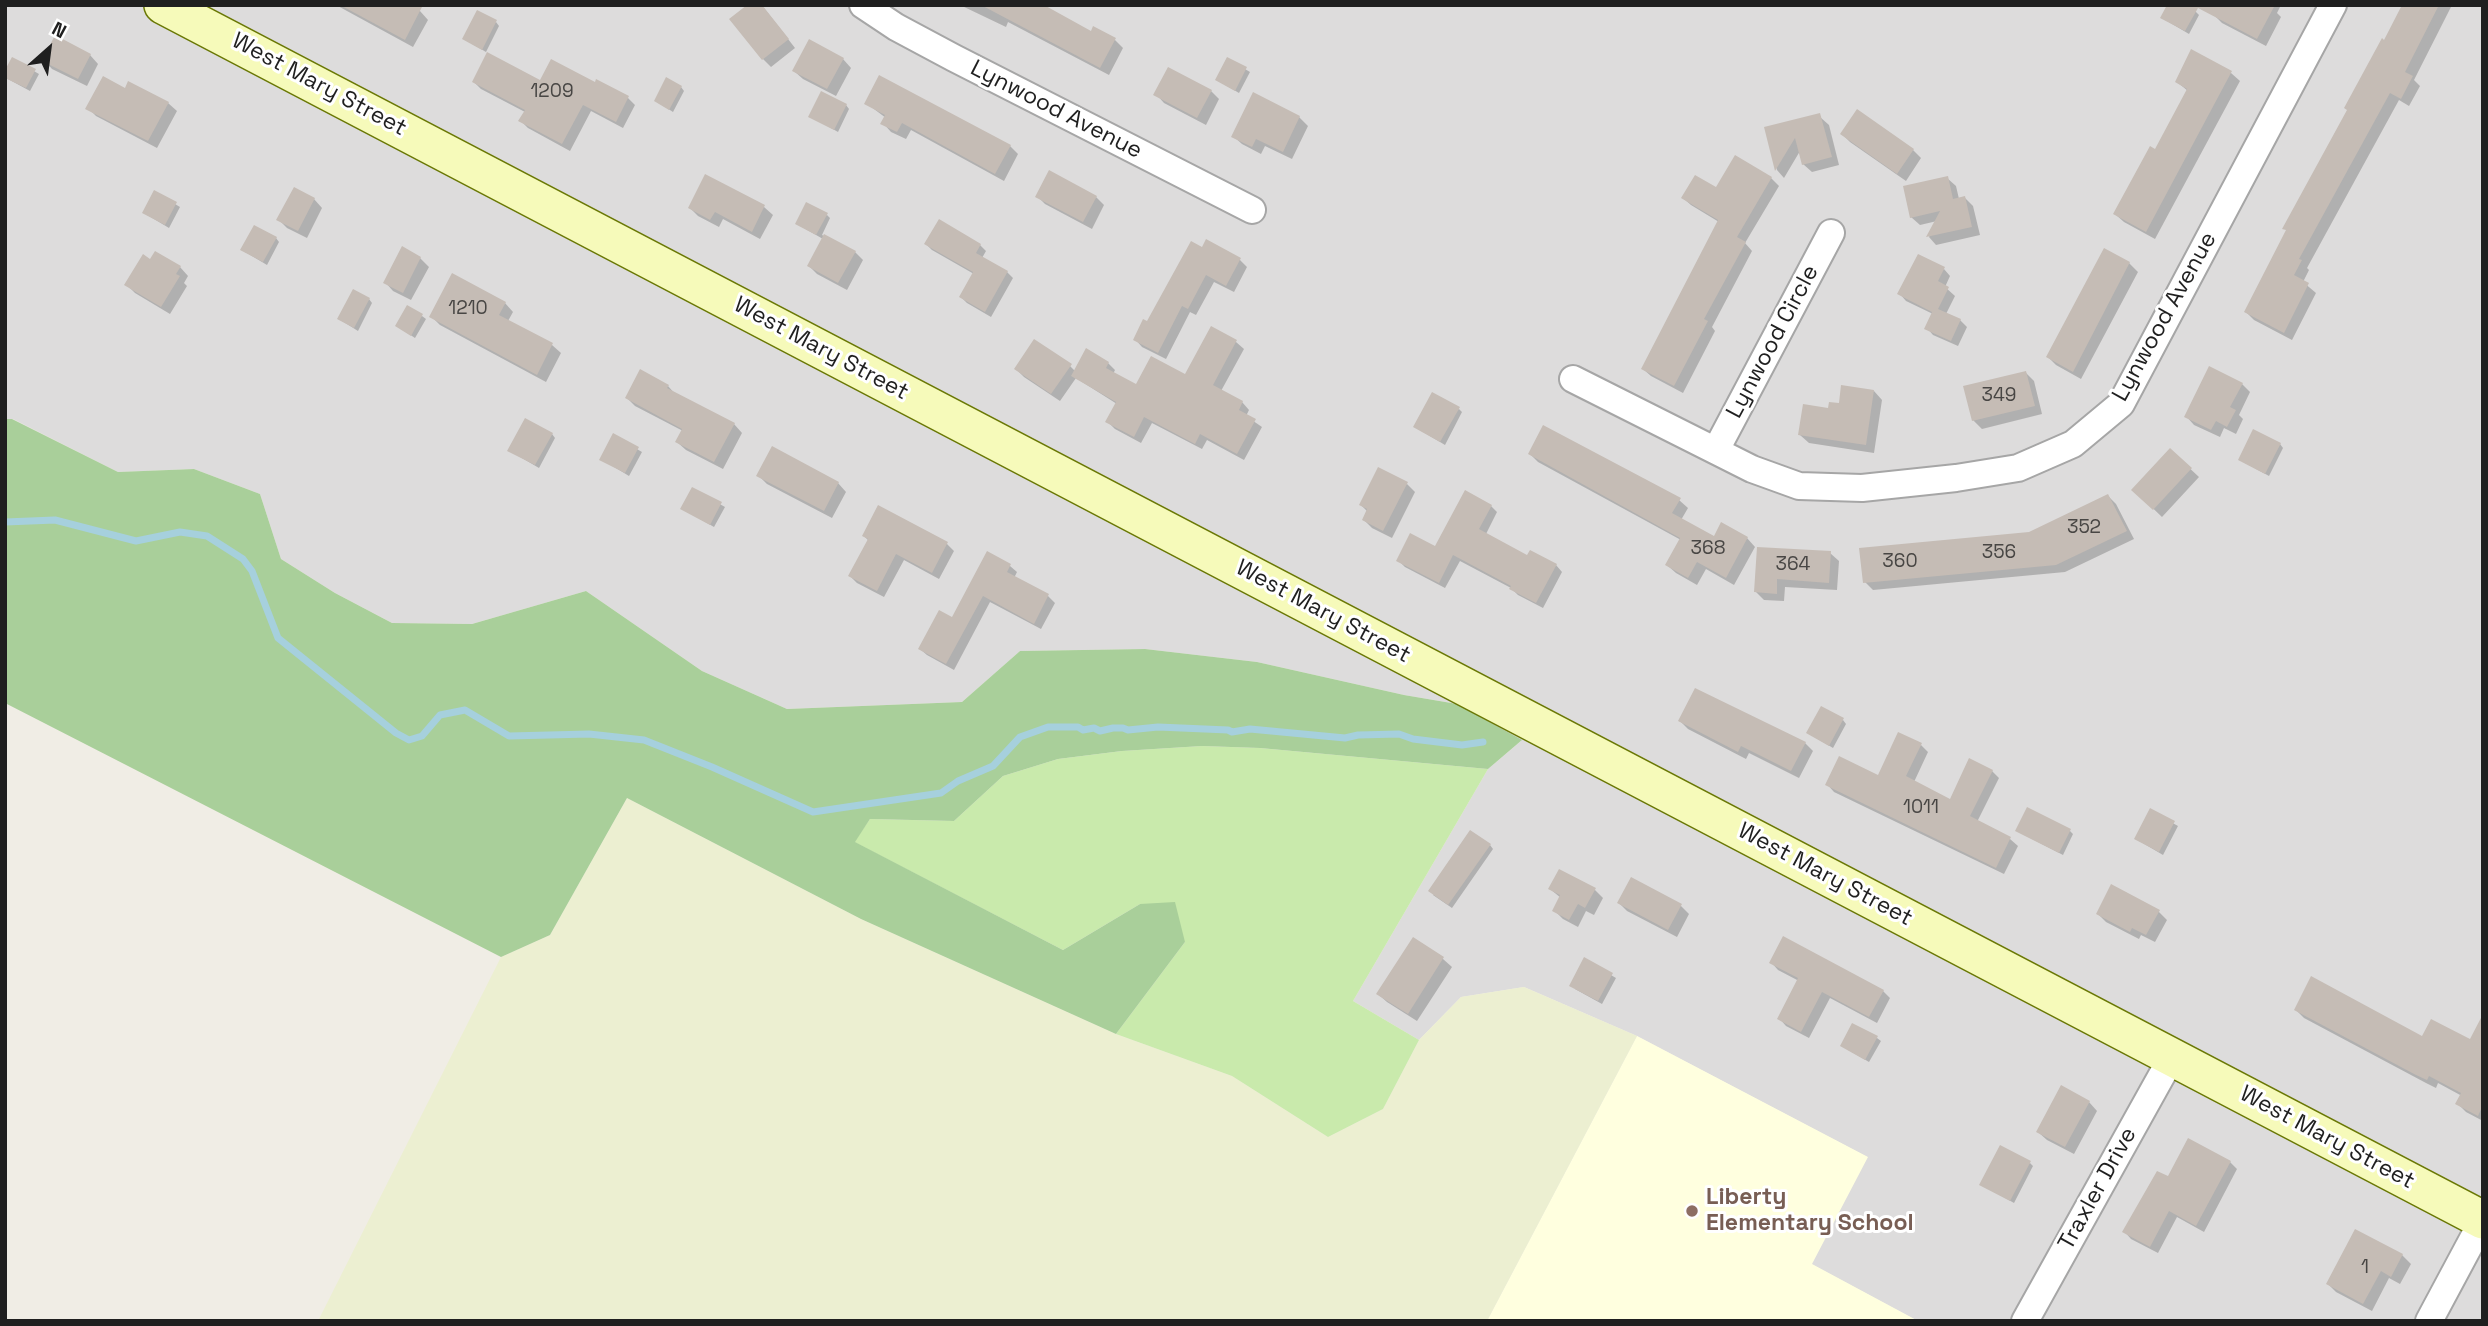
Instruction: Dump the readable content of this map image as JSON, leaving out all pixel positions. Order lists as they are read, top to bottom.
{
  "streets": {
    "main road": ["West Mary Street"],
    "street": ["Lynwood Avenue", "Lynwood Circle", "Traxler Drive"]
  },
  "crossings": [
    ["West Mary Street", "Traxler Drive"],
    ["Lynwood Avenue", "Lynwood Circle"]
  ],
  "places": ["Liberty Elementary School"],
  "house_numbers": [
    "1209",
    "1210",
    "349",
    "352",
    "368",
    "356",
    "360",
    "364",
    "1011",
    "1"
  ],
  "north": "top right"
}
